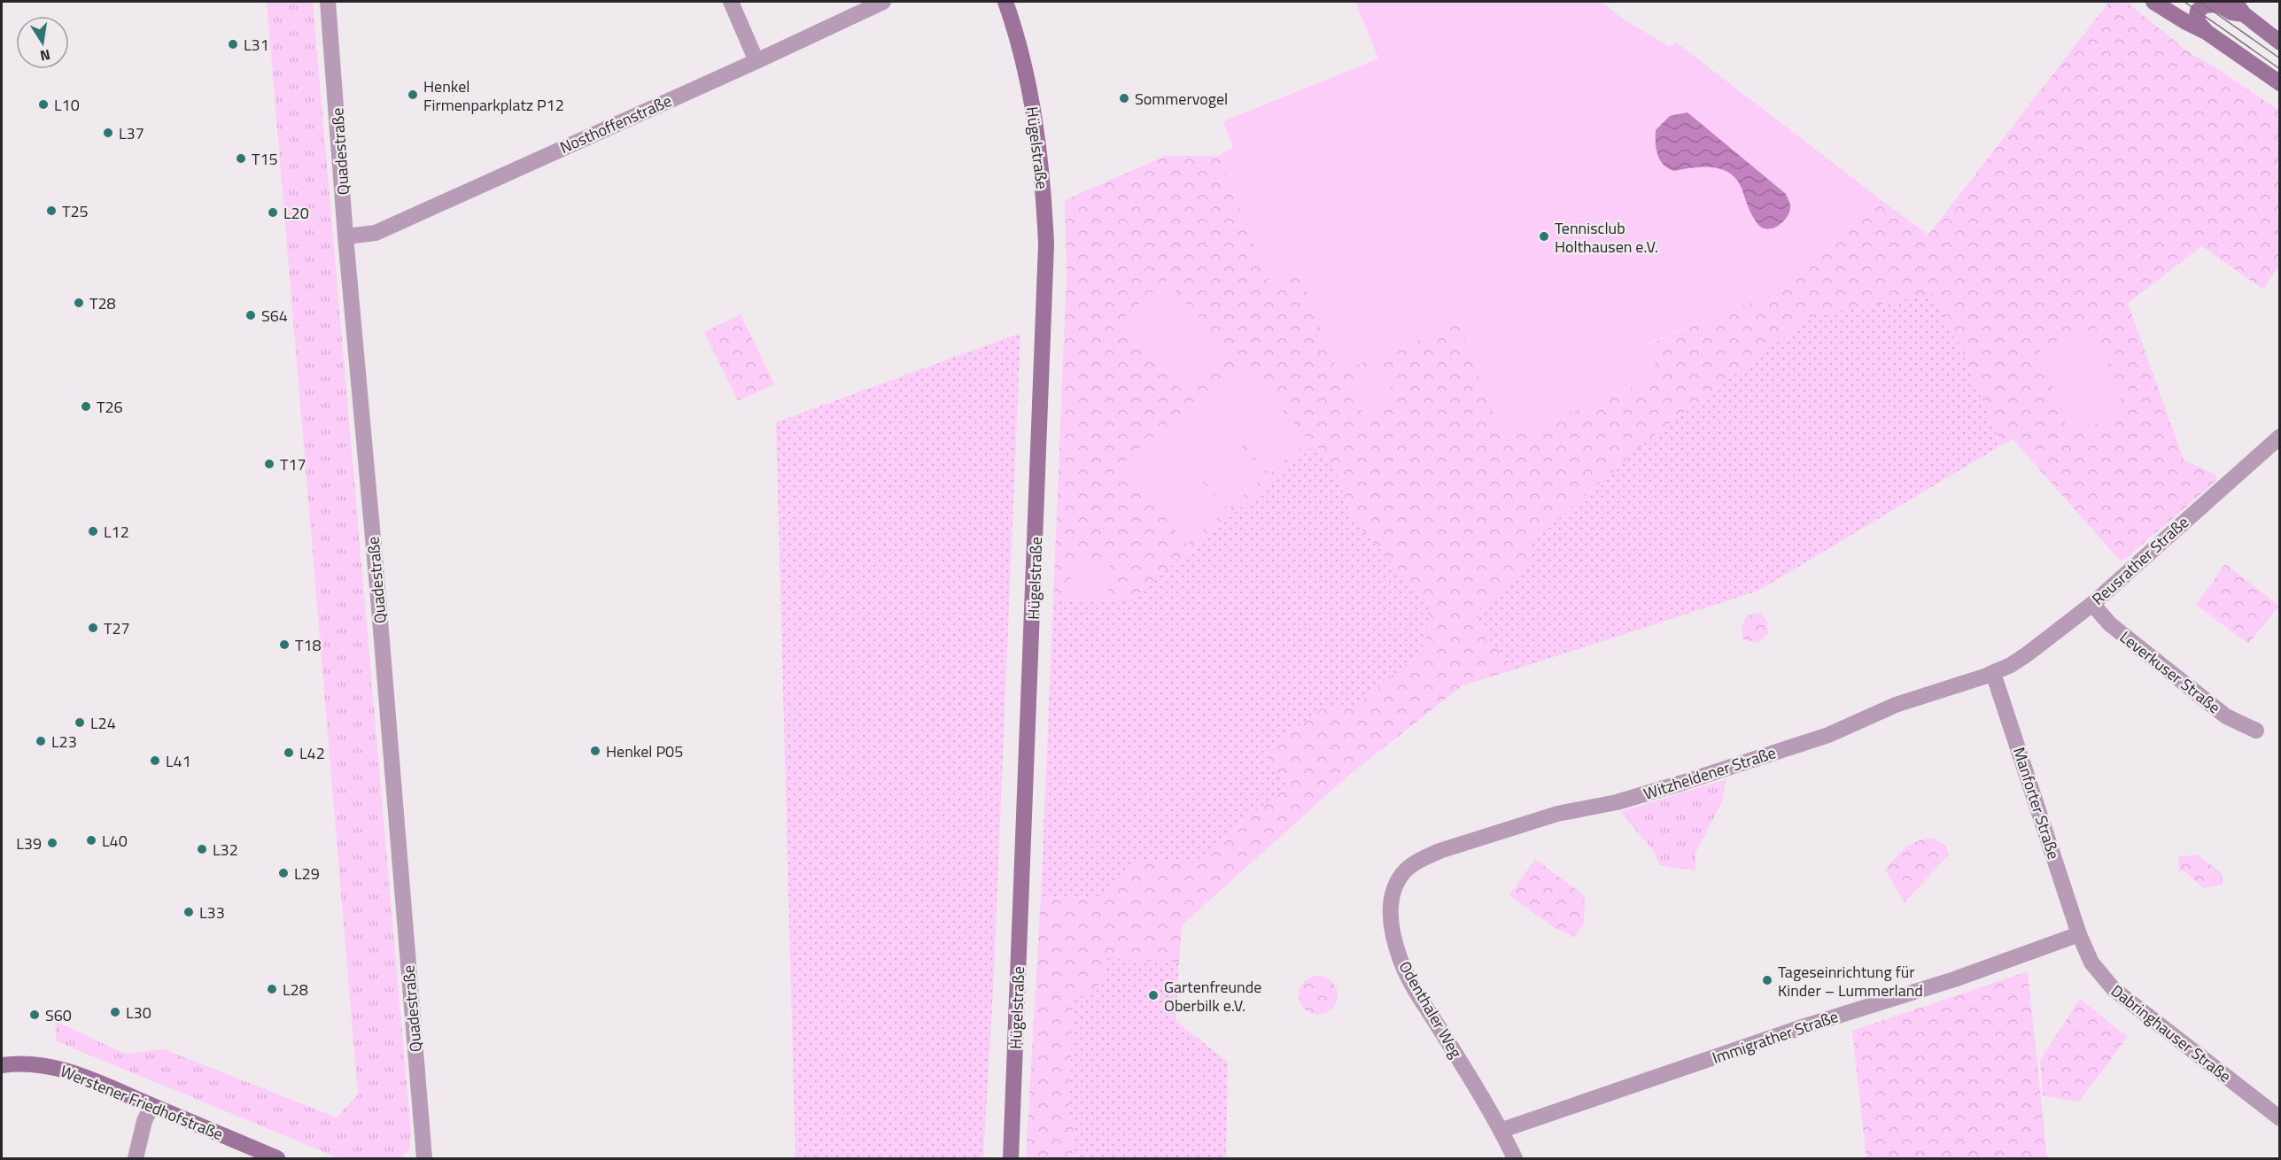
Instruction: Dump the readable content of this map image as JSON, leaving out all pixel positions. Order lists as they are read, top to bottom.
{
  "streets": {
    "street": [
      "Nosthoffenstraße",
      "Hügelstraße",
      "Quadestraße",
      "Reusrather Straße",
      "Leverkuser Straße",
      "Witzheldener Straße",
      "Manforter Straße",
      "Odenthaler Weg",
      "Dabringhauser Straße",
      "Immigrather Straße",
      "Werstener Friedhofstraße"
    ]
  },
  "crossings": [
    ["Nosthoffenstraße", "Quadestraße"],
    ["Reusrather Straße", "Leverkuser Straße"],
    ["Reusrather Straße", "Witzheldener Straße"],
    ["Reusrather Straße", "Manforter Straße"],
    ["Witzheldener Straße", "Manforter Straße"],
    ["Witzheldener Straße", "Odenthaler Weg"],
    ["Manforter Straße", "Dabringhauser Straße"],
    ["Manforter Straße", "Immigrather Straße"],
    ["Odenthaler Weg", "Immigrather Straße"],
    ["Dabringhauser Straße", "Immigrather Straße"]
  ],
  "places": [
    "L31",
    "Henkel Firmenparkplatz P12",
    "Sommervogel",
    "L10",
    "L37",
    "T15",
    "T25",
    "L20",
    "Tennisclub Holthausen e.V.",
    "T28",
    "S64",
    "T26",
    "T17",
    "L12",
    "T27",
    "T18",
    "L24",
    "L23",
    "Henkel P05",
    "L42",
    "L41",
    "L40",
    "L39",
    "L32",
    "L29",
    "L33",
    "Tageseinrichtung für Kinder – Lummerland",
    "L28",
    "Gartenfreunde Oberbilk e.V.",
    "L30",
    "S60"
  ],
  "north": "bottom"
}
